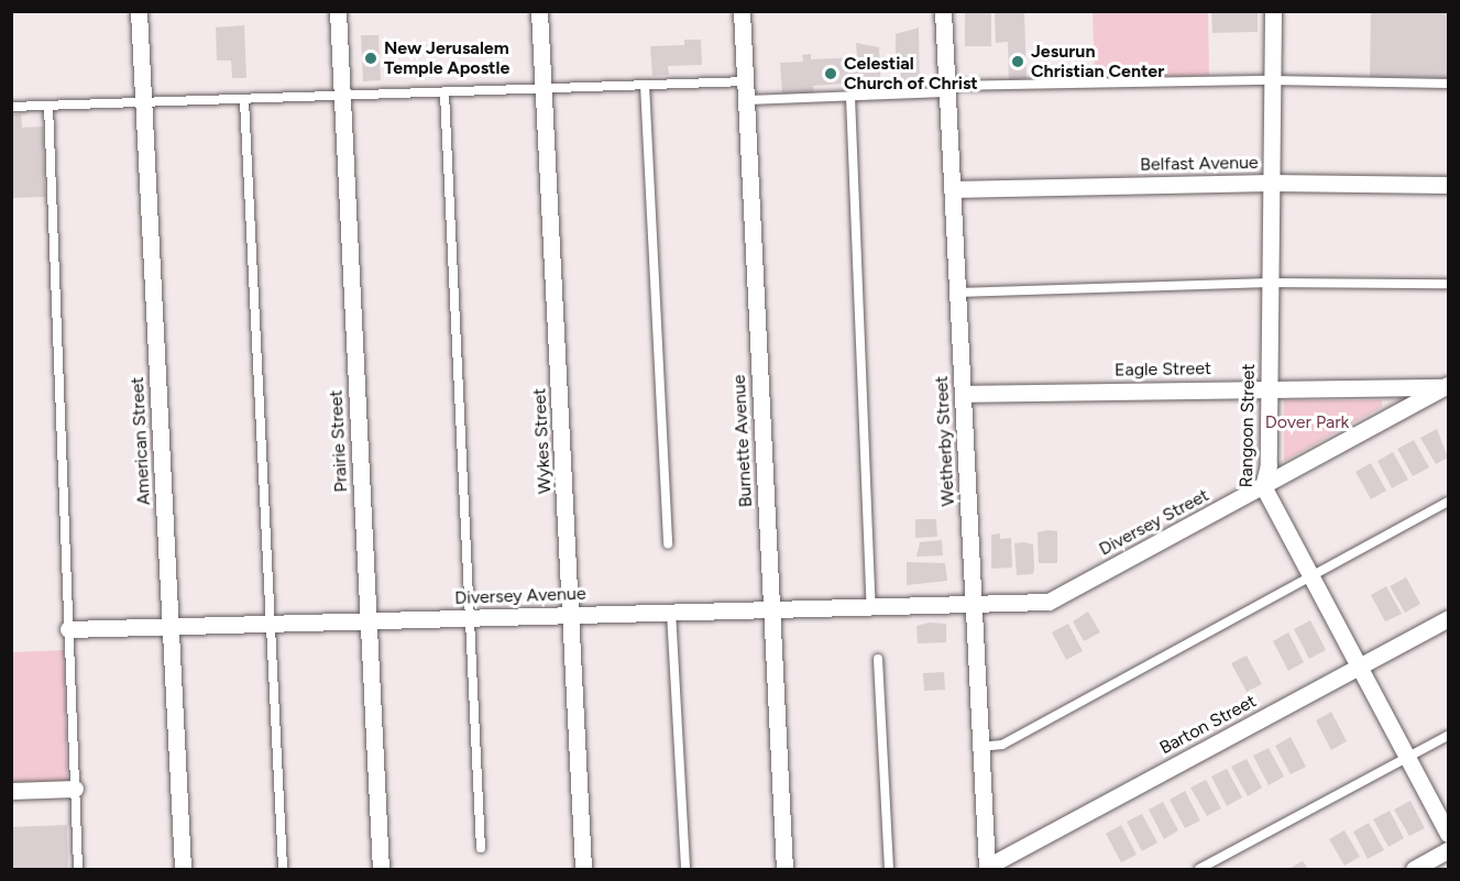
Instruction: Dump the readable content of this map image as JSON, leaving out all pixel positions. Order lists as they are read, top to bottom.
{
  "streets": {
    "street": [
      "Belfast Avenue",
      "Eagle Street",
      "Rangoon Street",
      "American Street",
      "Prairie Street",
      "Wykes Street",
      "Burnette Avenue",
      "Wetherby Street",
      "Diversey Street",
      "Diversey Avenue",
      "Barton Street"
    ]
  },
  "crossings": [
    ["Belfast Avenue", "Rangoon Street"],
    ["Belfast Avenue", "Wetherby Street"],
    ["Eagle Street", "Rangoon Street"],
    ["Eagle Street", "Wetherby Street"],
    ["Eagle Street", "Diversey Street"],
    ["Rangoon Street", "Diversey Street"],
    ["Rangoon Street", "Barton Street"],
    ["American Street", "Diversey Avenue"],
    ["Prairie Street", "Diversey Avenue"],
    ["Wykes Street", "Diversey Avenue"],
    ["Burnette Avenue", "Diversey Avenue"],
    ["Wetherby Street", "Diversey Street"],
    ["Wetherby Street", "Diversey Avenue"],
    ["Wetherby Street", "Barton Street"],
    ["Diversey Street", "Diversey Avenue"]
  ],
  "parks": ["Dover Park"],
  "places": ["New Jerusalem Temple Apostle", "Jesurun Christian Center", "Celestial Church of Christ"]
}
